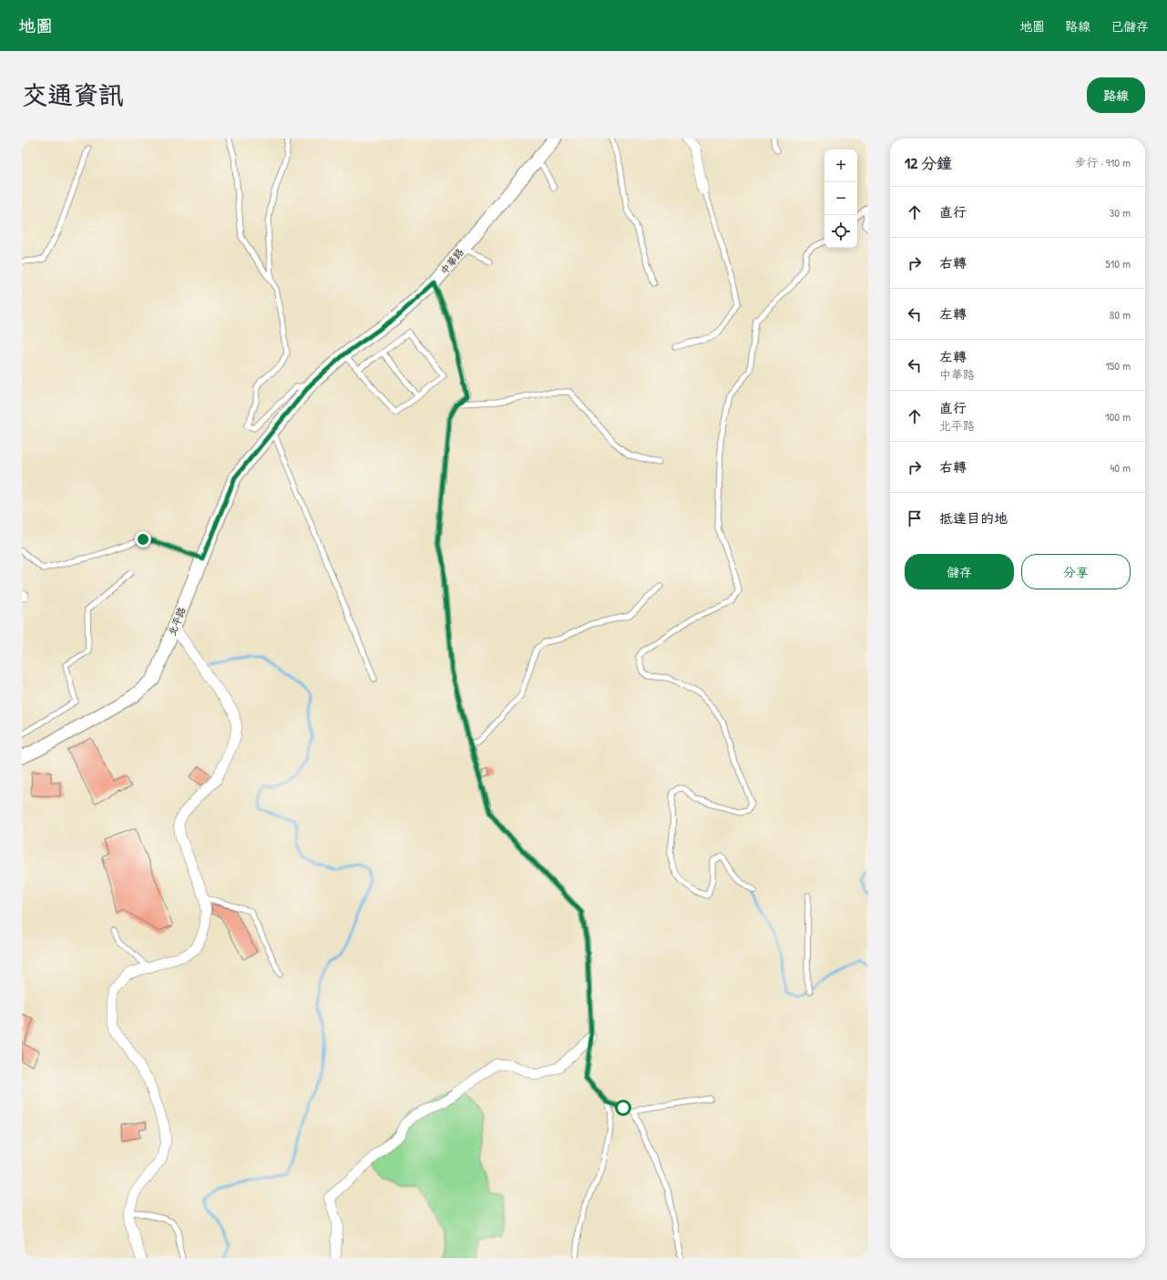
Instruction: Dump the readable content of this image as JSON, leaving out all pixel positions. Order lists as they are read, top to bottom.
{
  "streets": {
    "street": ["中華路", "北平路"]
  },
  "crossings": [
    ["中華路", "北平路"]
  ],
  "page": {
    "header": "地圖",
    "nav": ["地圖", "路線", "已儲存"],
    "title": "交通資訊",
    "buttons": [
      "路線",
      ["儲存", "分享"]
    ],
    "heading": ["12 分鐘", "步行 · 910 m"],
    "map_buttons": ["+", "−"],
    "list": [
      ["直行", "30 m"],
      ["右轉", "510 m"],
      ["左轉", "80 m"],
      ["左轉", "中華路", "150 m"],
      ["直行", "北平路", "100 m"],
      ["右轉", "40 m"],
      "抵達目的地"
    ]
  }
}
